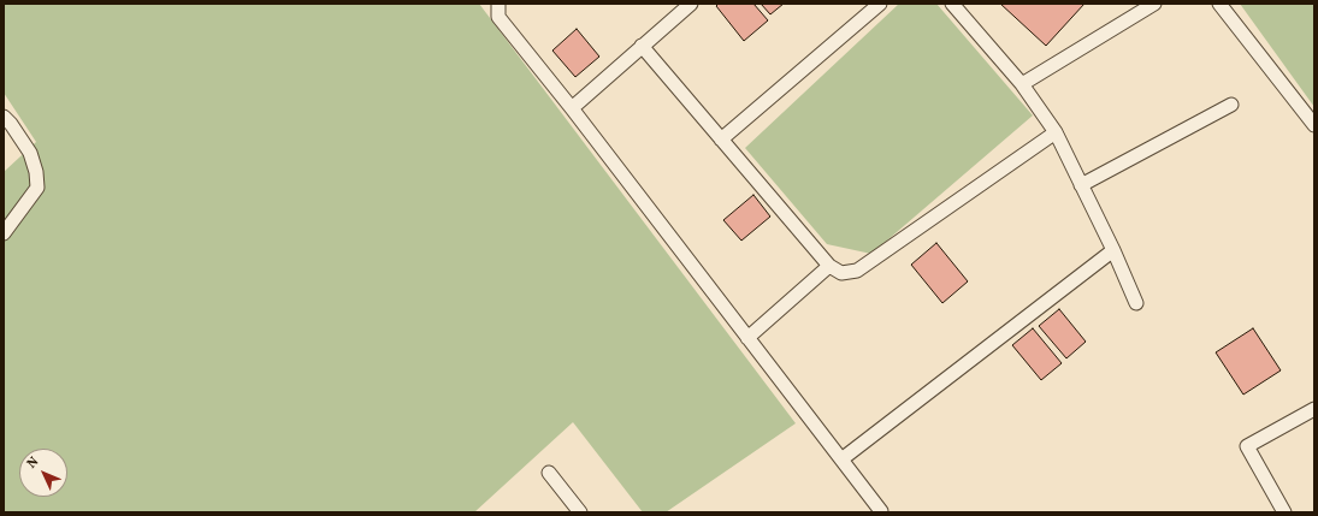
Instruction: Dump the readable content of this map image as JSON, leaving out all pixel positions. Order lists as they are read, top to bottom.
{
  "north": "top left"
}
